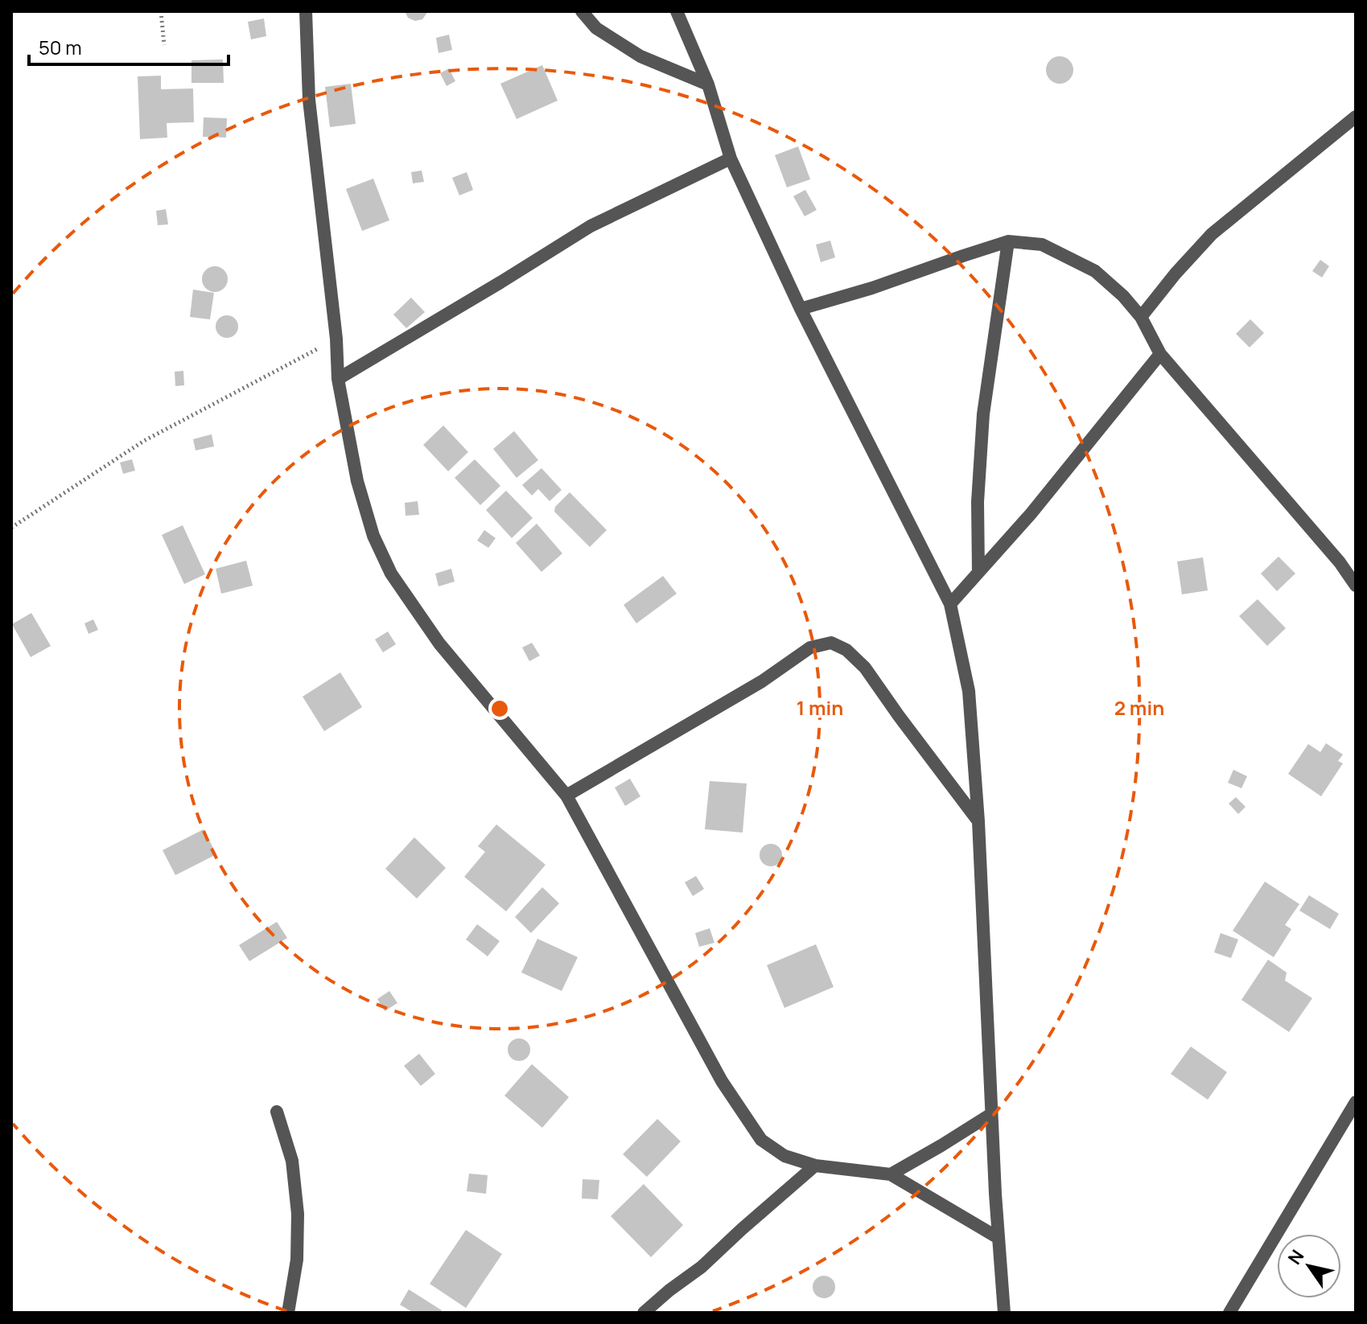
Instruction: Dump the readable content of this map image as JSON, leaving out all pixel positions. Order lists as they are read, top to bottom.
{
  "scale_bar": "50 m",
  "north": "top left",
  "rings": ["1 min", "2 min"]
}
